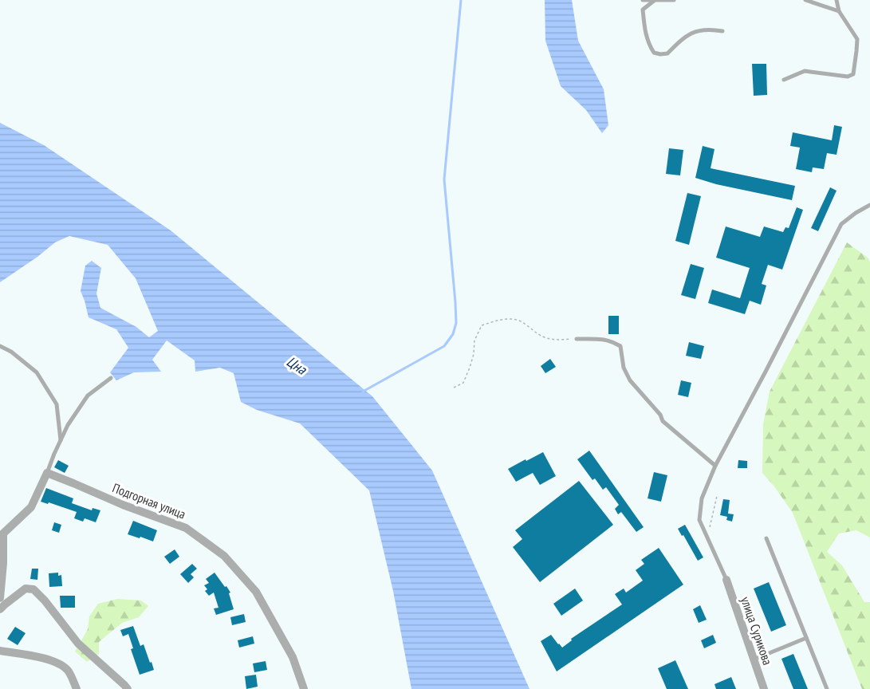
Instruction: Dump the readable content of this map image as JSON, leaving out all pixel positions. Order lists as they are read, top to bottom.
{
  "streets": {
    "street": ["Подгорная улица", "улица Сурикова"]
  },
  "water": ["Цна"]
}
